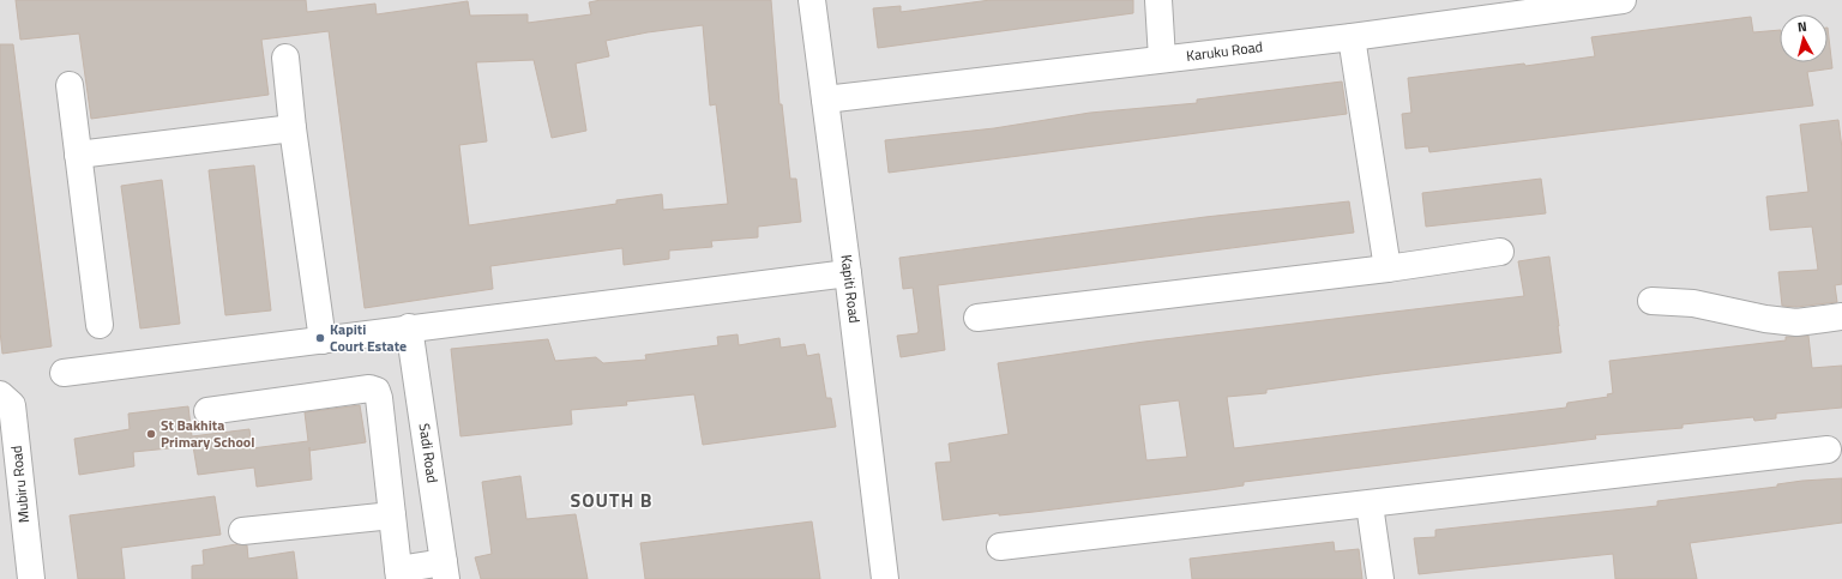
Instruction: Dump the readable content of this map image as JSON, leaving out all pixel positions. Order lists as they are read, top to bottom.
{
  "streets": {
    "street": [
      "Karuku Road",
      "Kapiti Road",
      "Sadi Road",
      "Mubiru Road"
    ]
  },
  "crossings": [
    ["Karuku Road", "Kapiti Road"]
  ],
  "districts": ["SOUTH B"],
  "places": ["Kapiti Court Estate", "St Bakhita Primary School"],
  "north": "top"
}
